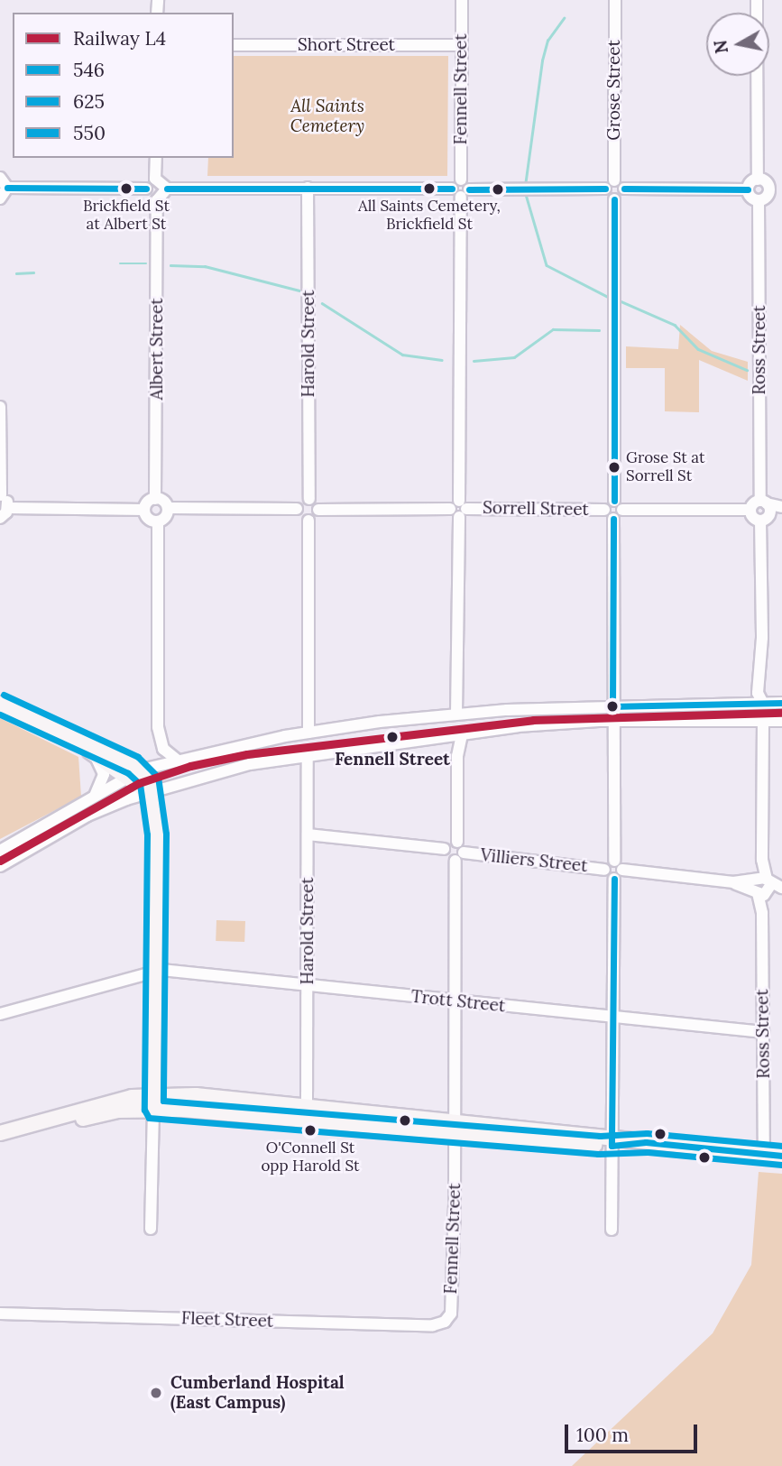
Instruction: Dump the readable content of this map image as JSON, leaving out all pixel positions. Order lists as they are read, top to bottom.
{
  "streets": {
    "street": [
      "Short Street",
      "Fennell Street",
      "Grose Street",
      "Harold Street",
      "Albert Street",
      "Ross Street",
      "Sorrell Street",
      "Villiers Street",
      "Trott Street",
      "Fleet Street"
    ]
  },
  "crossings": [
    ["Short Street", "Fennell Street"],
    ["Fennell Street", "Villiers Street"],
    ["Fennell Street", "Trott Street"],
    ["Fennell Street", "Fleet Street"],
    ["Harold Street", "Sorrell Street"],
    ["Harold Street", "Trott Street"],
    ["Ross Street", "Trott Street"]
  ],
  "parks": ["All Saints Cemetery"],
  "places": [
    "Brickfield St at Albert St",
    "All Saints Cemetery, Brickfield St",
    "Grose St at Sorrell St",
    "Fennell Street",
    "O'Connell St opp Harold St",
    "Cumberland Hospital (East Campus)"
  ],
  "lines": [
    "transit line 546",
    "transit line 550",
    "rail line L4",
    "transit line 625"
  ],
  "legend": [
    "Railway L4",
    "546",
    "625",
    "550"
  ],
  "scale_bar": "100 m",
  "north": "left"
}
